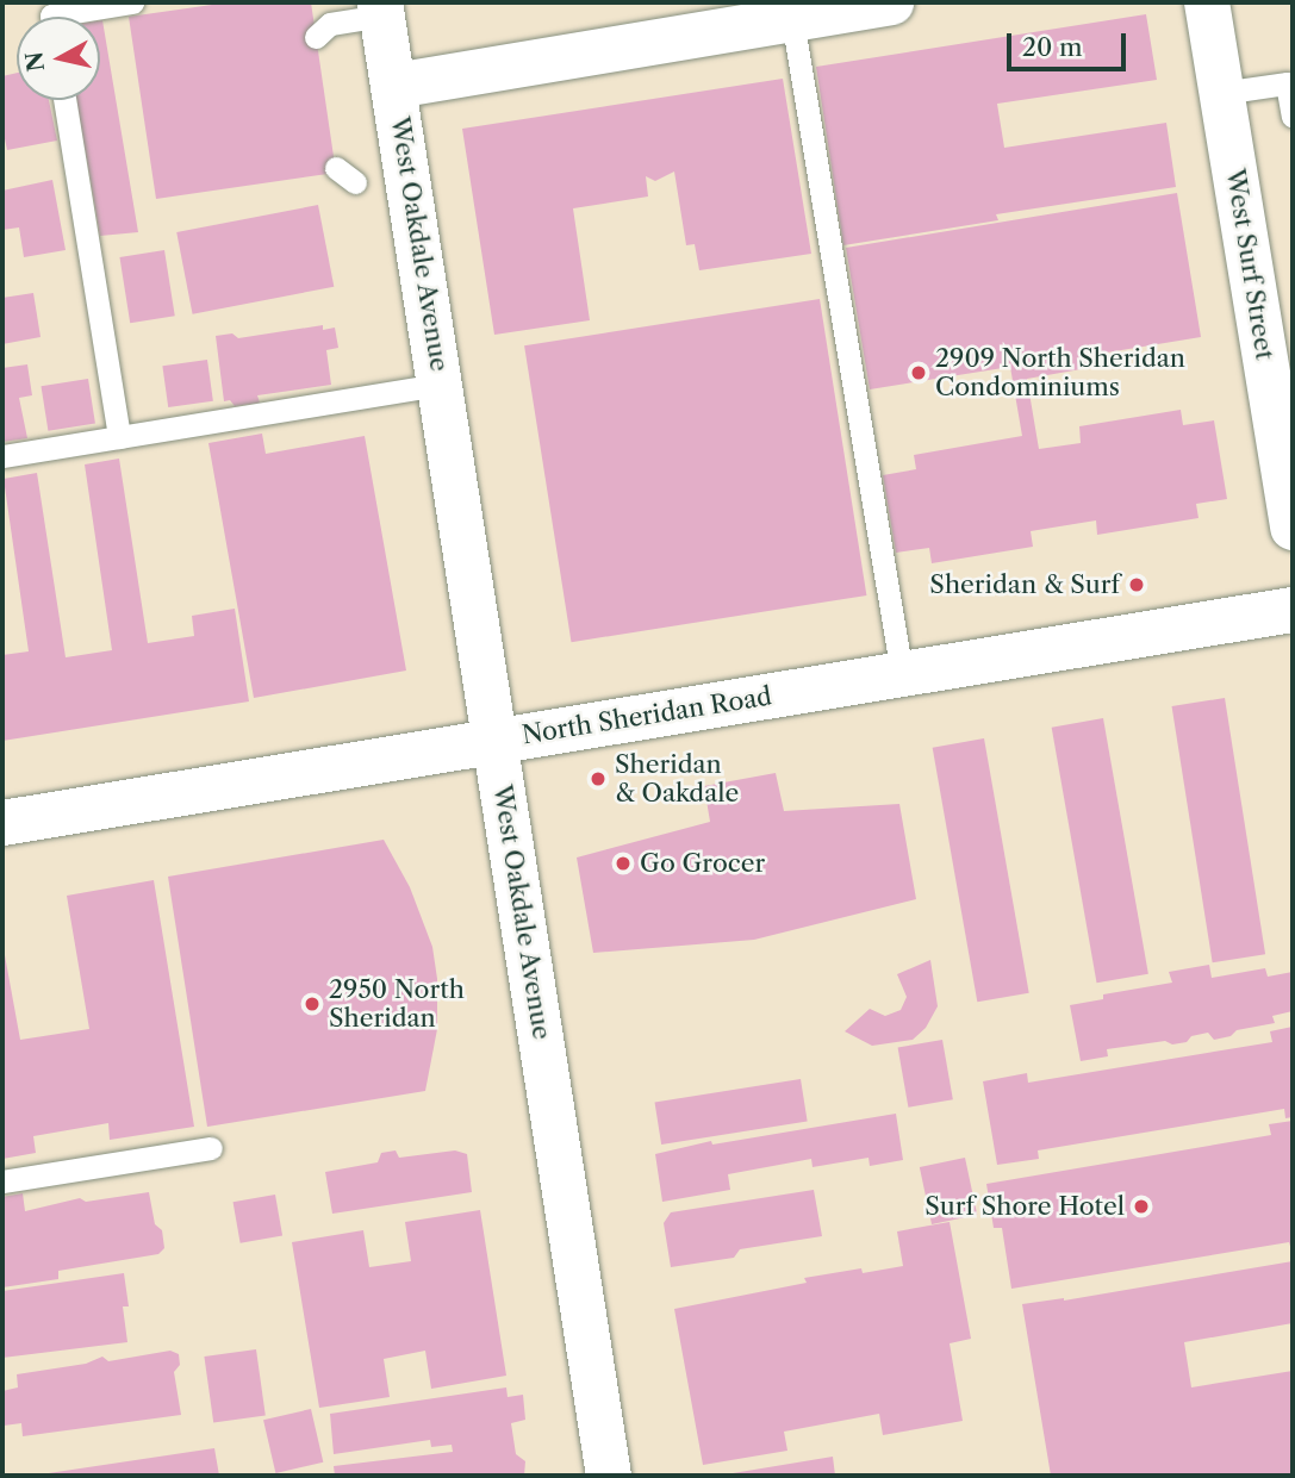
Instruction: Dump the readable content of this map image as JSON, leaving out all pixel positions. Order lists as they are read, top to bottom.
{
  "streets": {
    "street": ["West Oakdale Avenue", "West Surf Street", "North Sheridan Road"]
  },
  "crossings": [
    ["West Oakdale Avenue", "North Sheridan Road"]
  ],
  "places": [
    "2909 North Sheridan Condominiums",
    "Sheridan & Surf",
    "Sheridan & Oakdale",
    "Go Grocer",
    "2950 North Sheridan",
    "Surf Shore Hotel"
  ],
  "scale_bar": "20 m",
  "north": "left"
}
